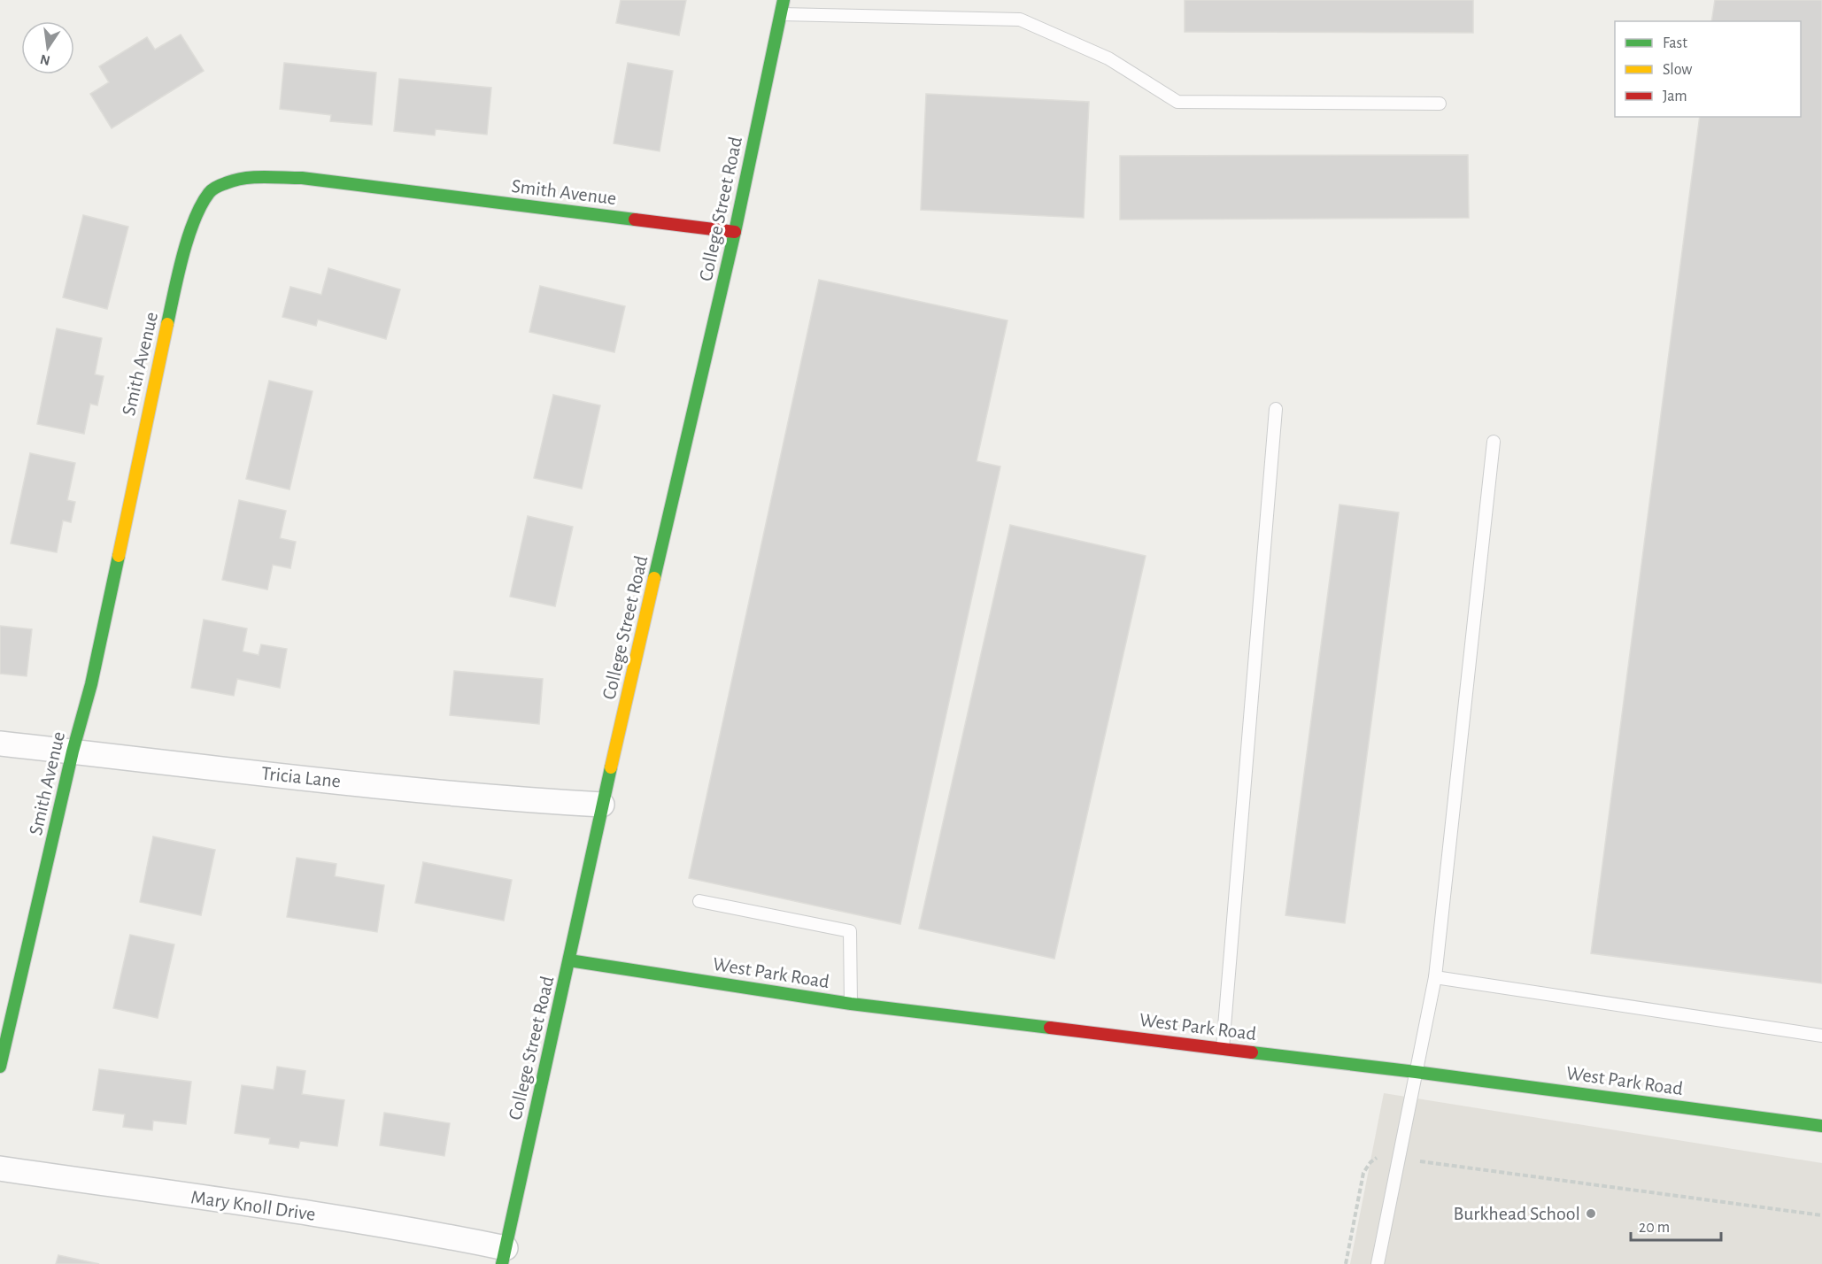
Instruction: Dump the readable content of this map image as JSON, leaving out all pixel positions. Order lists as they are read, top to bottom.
{
  "streets": {
    "street": [
      "Smith Avenue",
      "College Street Road",
      "Tricia Lane",
      "West Park Road",
      "Mary Knoll Drive"
    ]
  },
  "crossings": [
    ["Smith Avenue", "College Street Road"],
    ["Smith Avenue", "Tricia Lane"],
    ["College Street Road", "Tricia Lane"],
    ["College Street Road", "West Park Road"],
    ["College Street Road", "Mary Knoll Drive"]
  ],
  "places": ["Burkhead School"],
  "legend": ["Fast", "Slow", "Jam"],
  "scale_bar": "20 m",
  "north": "bottom"
}
